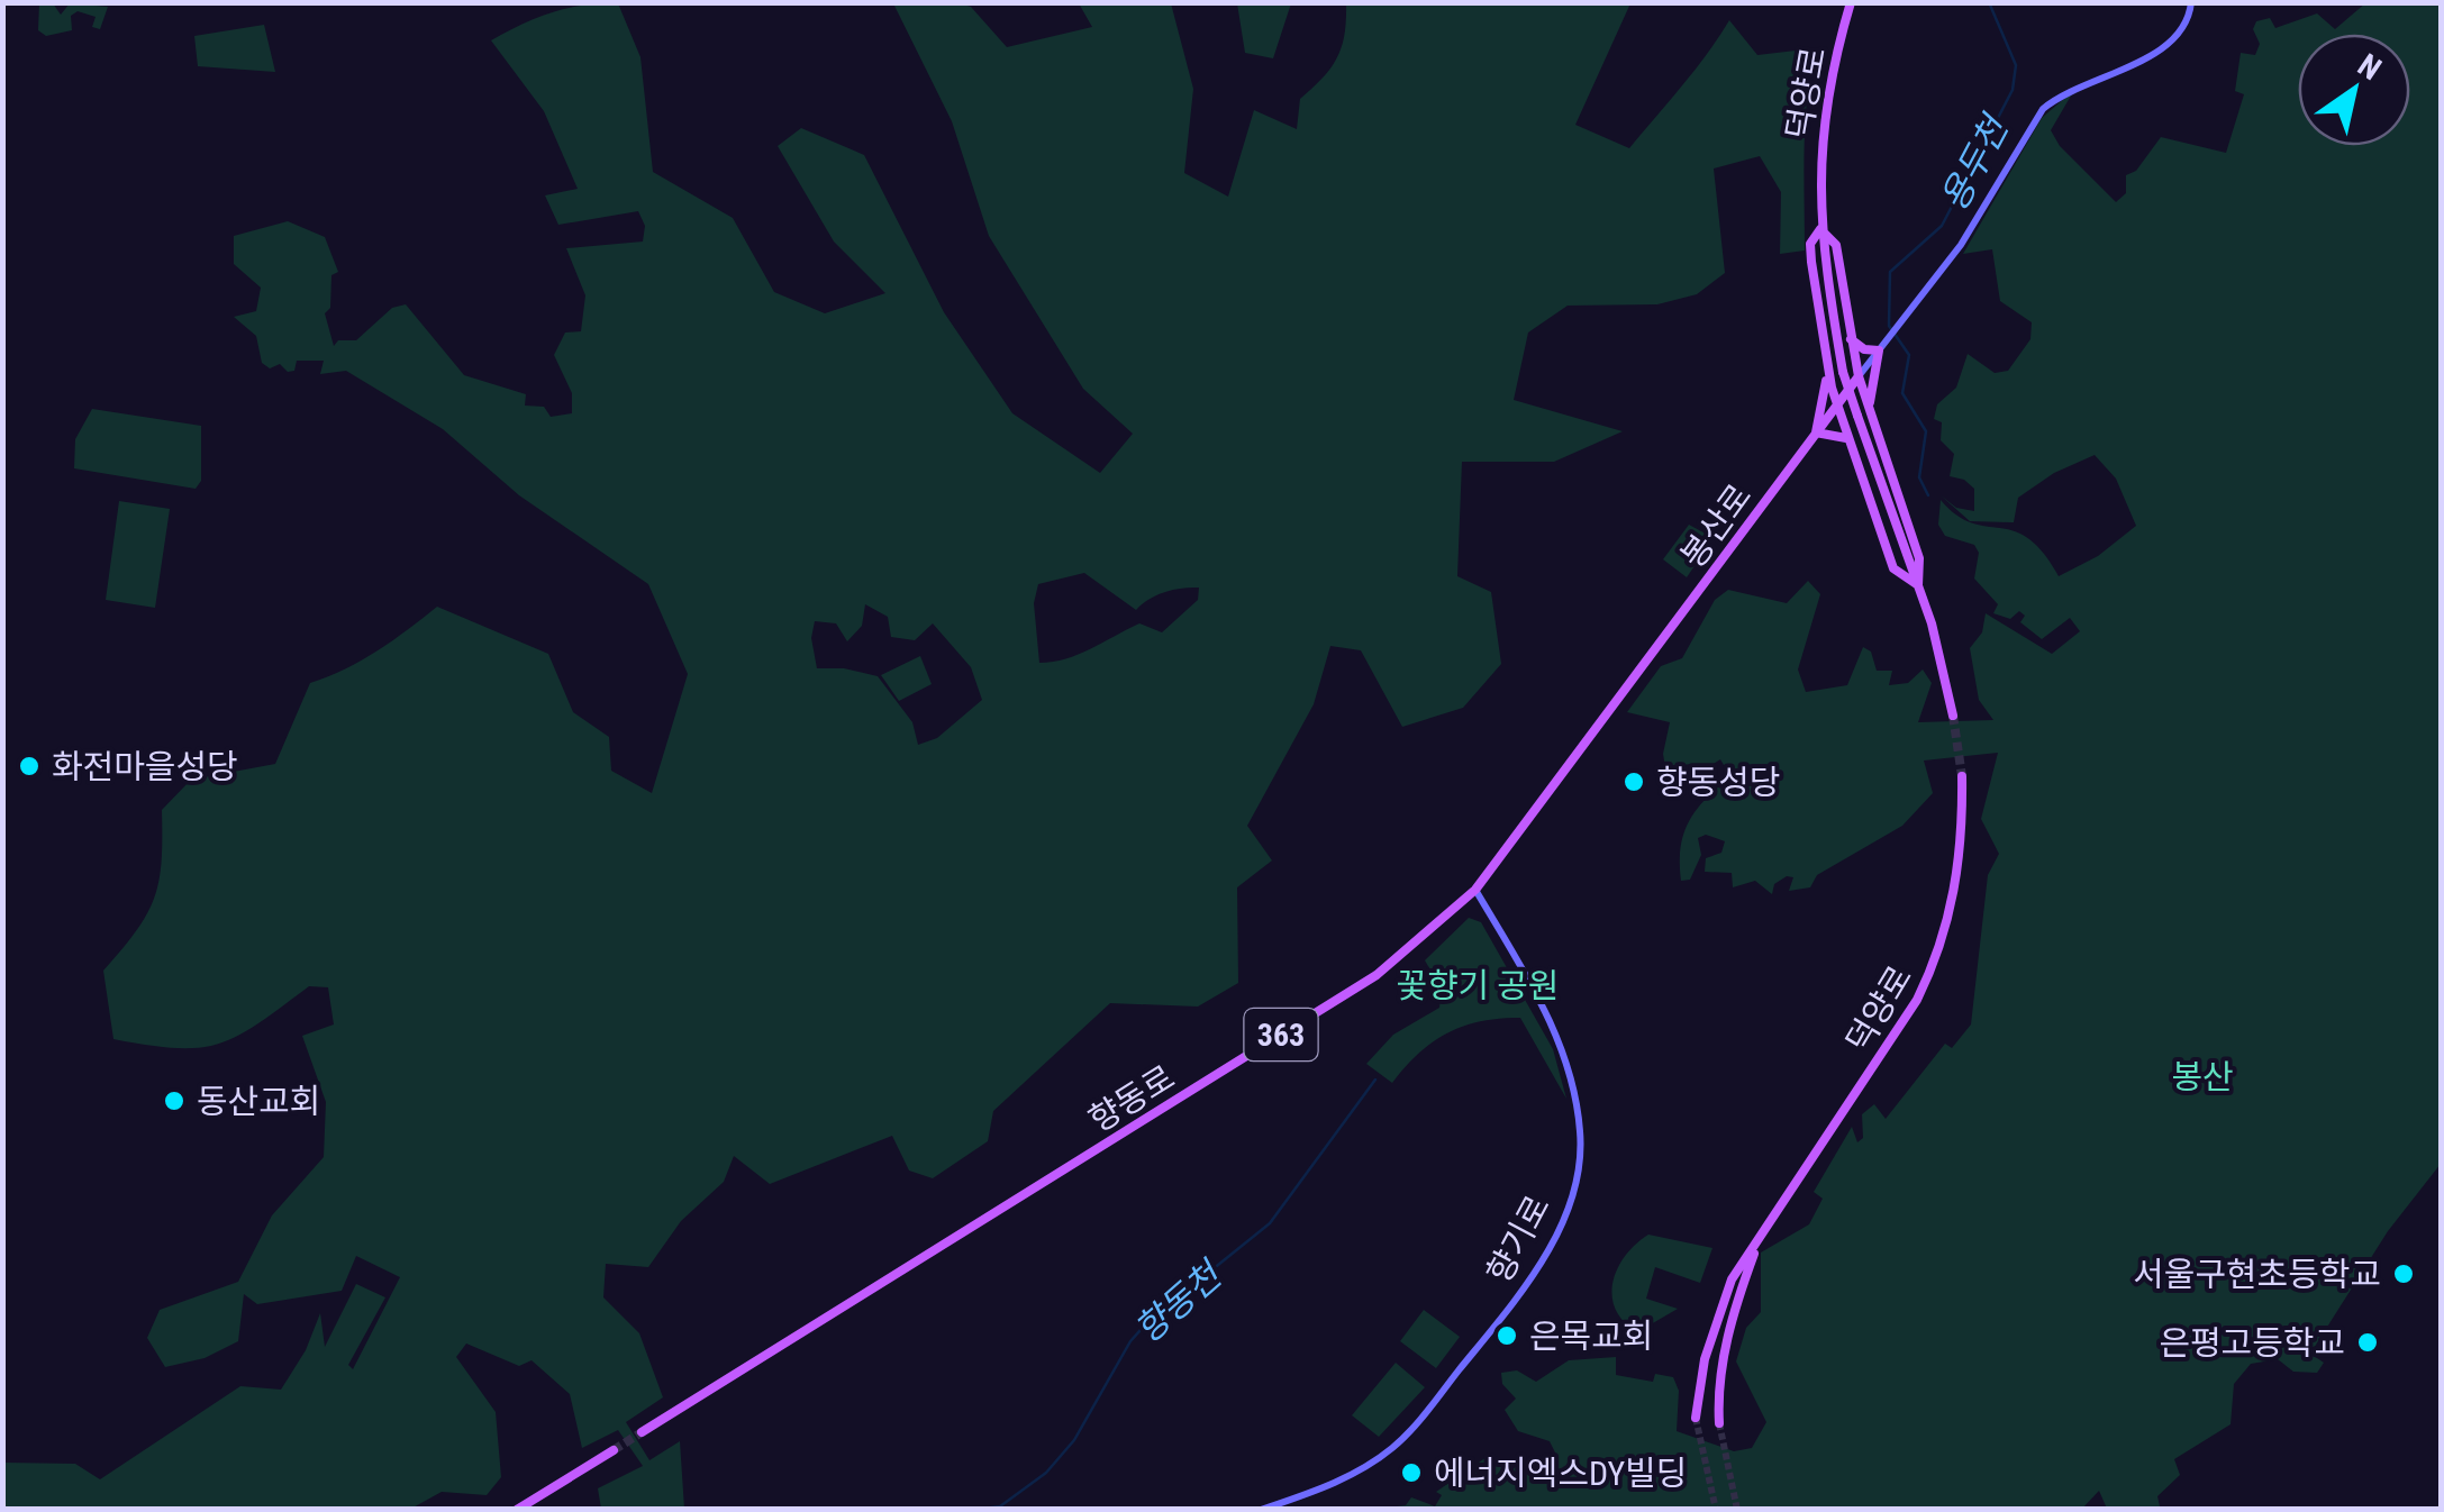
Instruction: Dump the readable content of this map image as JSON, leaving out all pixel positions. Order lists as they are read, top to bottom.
{
  "streets": {
    "main road": [
      "덕양로",
      "봉산로",
      "363",
      "향동로",
      "향기로"
    ]
  },
  "crossings": [
    ["봉산로", "363"],
    ["봉산로", "향동로"],
    ["향동로", "향기로"]
  ],
  "water": ["용두천", "향동천"],
  "parks": ["꽃향기 공원", "봉산"],
  "places": [
    "화전마을성당",
    "향동성당",
    "동산교회",
    "서울구현초등학교",
    "은목교회",
    "은평고등학교",
    "에너지엑스DY빌딩"
  ],
  "north": "top right"
}
